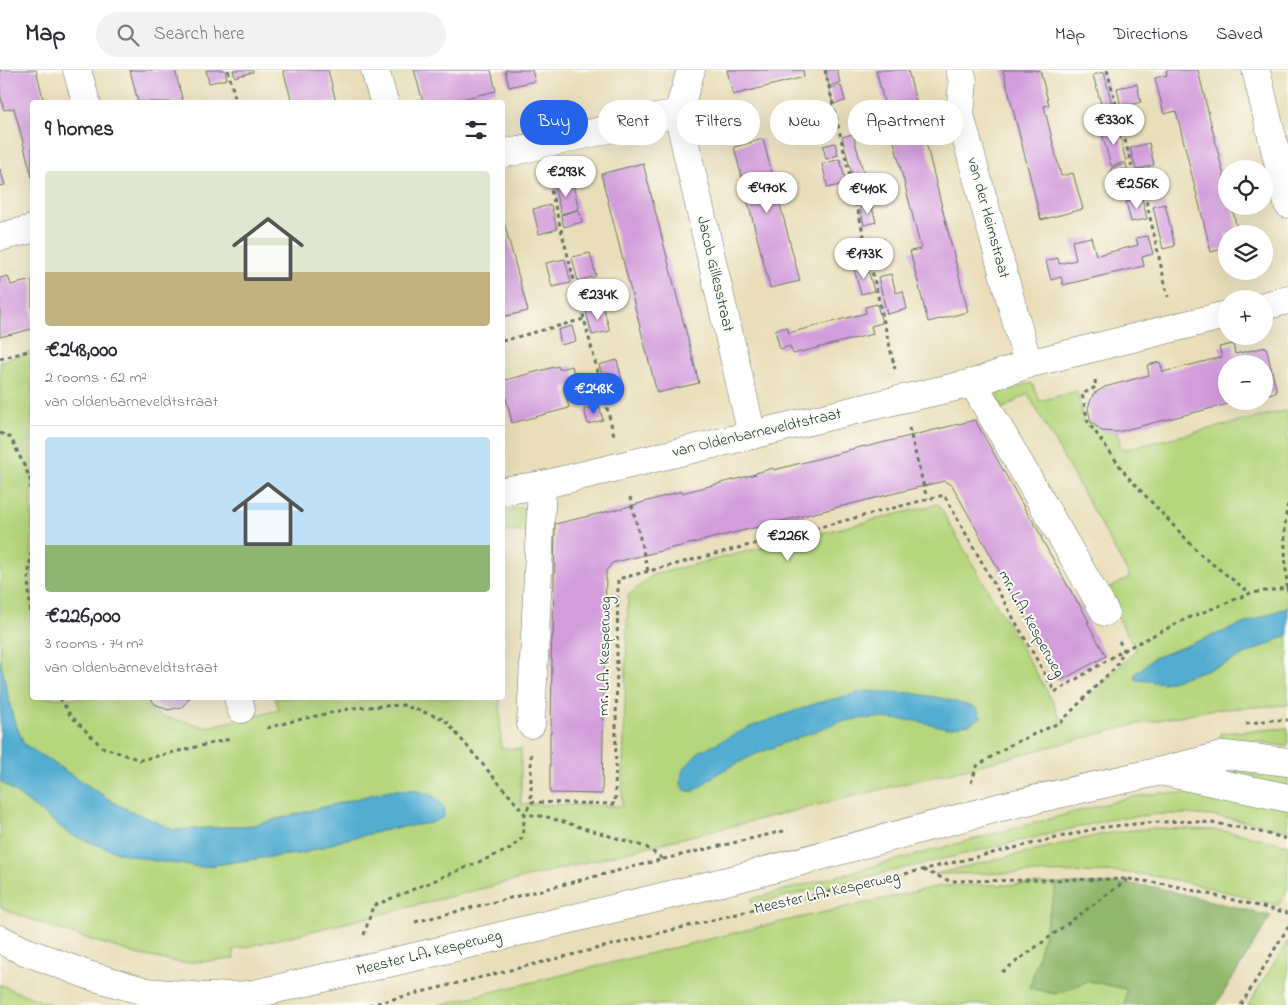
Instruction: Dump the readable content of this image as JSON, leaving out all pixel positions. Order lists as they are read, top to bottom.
{
  "streets": {
    "street": [
      "van der Heimstraat",
      "Jacob Gillesstraat",
      "van Oldenbarneveldtstraat",
      "Meester L.A. Kesperweg"
    ],
    "path": ["mr. L.A. Kesperweg"]
  },
  "crossings": [
    ["van der Heimstraat", "van Oldenbarneveldtstraat"],
    ["Jacob Gillesstraat", "van Oldenbarneveldtstraat"]
  ],
  "page": {
    "header": "Map",
    "search": "Search here",
    "nav": ["Map", "Directions", "Saved"],
    "chip": [
      "Buy",
      "Rent",
      "Filters",
      "New",
      "Apartment"
    ],
    "heading": "9 homes",
    "price": [
      "€330K",
      "€293K",
      "€256K",
      "€470K",
      "€410K",
      "€173K",
      "€234K",
      "€248K",
      "€226K"
    ],
    "map_buttons": ["+", "−"],
    "list": [
      {
        "name": "€248,000",
        "note": "2 rooms · 62 m² · van Oldenbarneveldtstraat"
      },
      {
        "name": "€226,000",
        "note": "3 rooms · 74 m² · van Oldenbarneveldtstraat"
      }
    ]
  }
}
